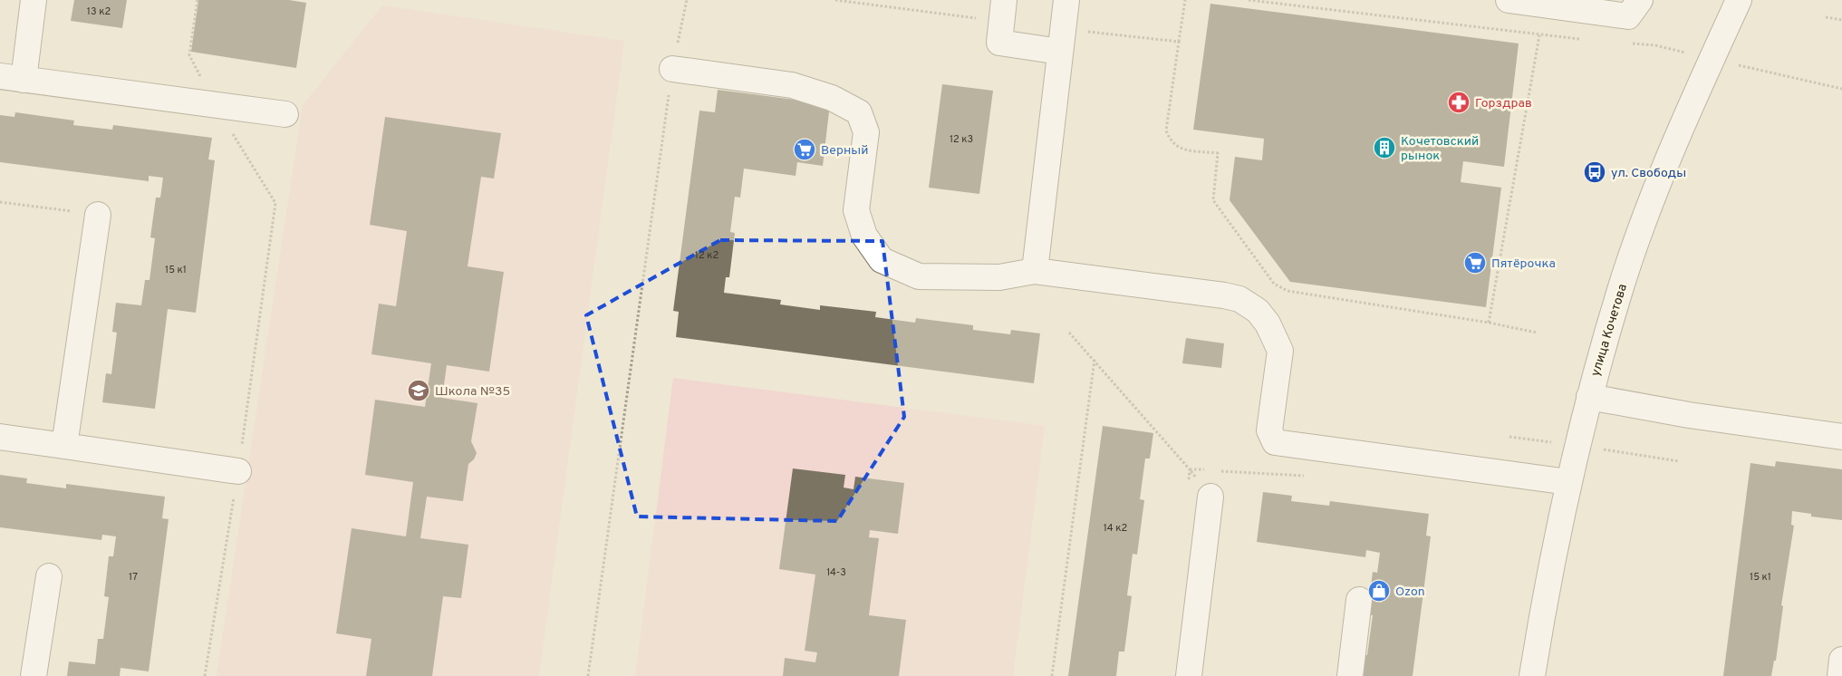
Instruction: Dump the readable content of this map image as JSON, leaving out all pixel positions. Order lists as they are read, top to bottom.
{
  "streets": {
    "main road": ["улица Кочетова"]
  },
  "places": {
    "pharmacy": ["Горздрав"],
    "building": ["Кочетовский рынок"],
    "supermarket": ["Верный", "Пятёрочка"],
    "bus stop": ["ул. Свободы"],
    "school or university": ["Школа №35"],
    "shop": ["Ozon"]
  },
  "house_numbers": [
    "13 к2",
    "12 к3",
    "12 к2",
    "15 к1",
    "14 к2",
    "14-3",
    "17",
    "15 к1"
  ]
}
